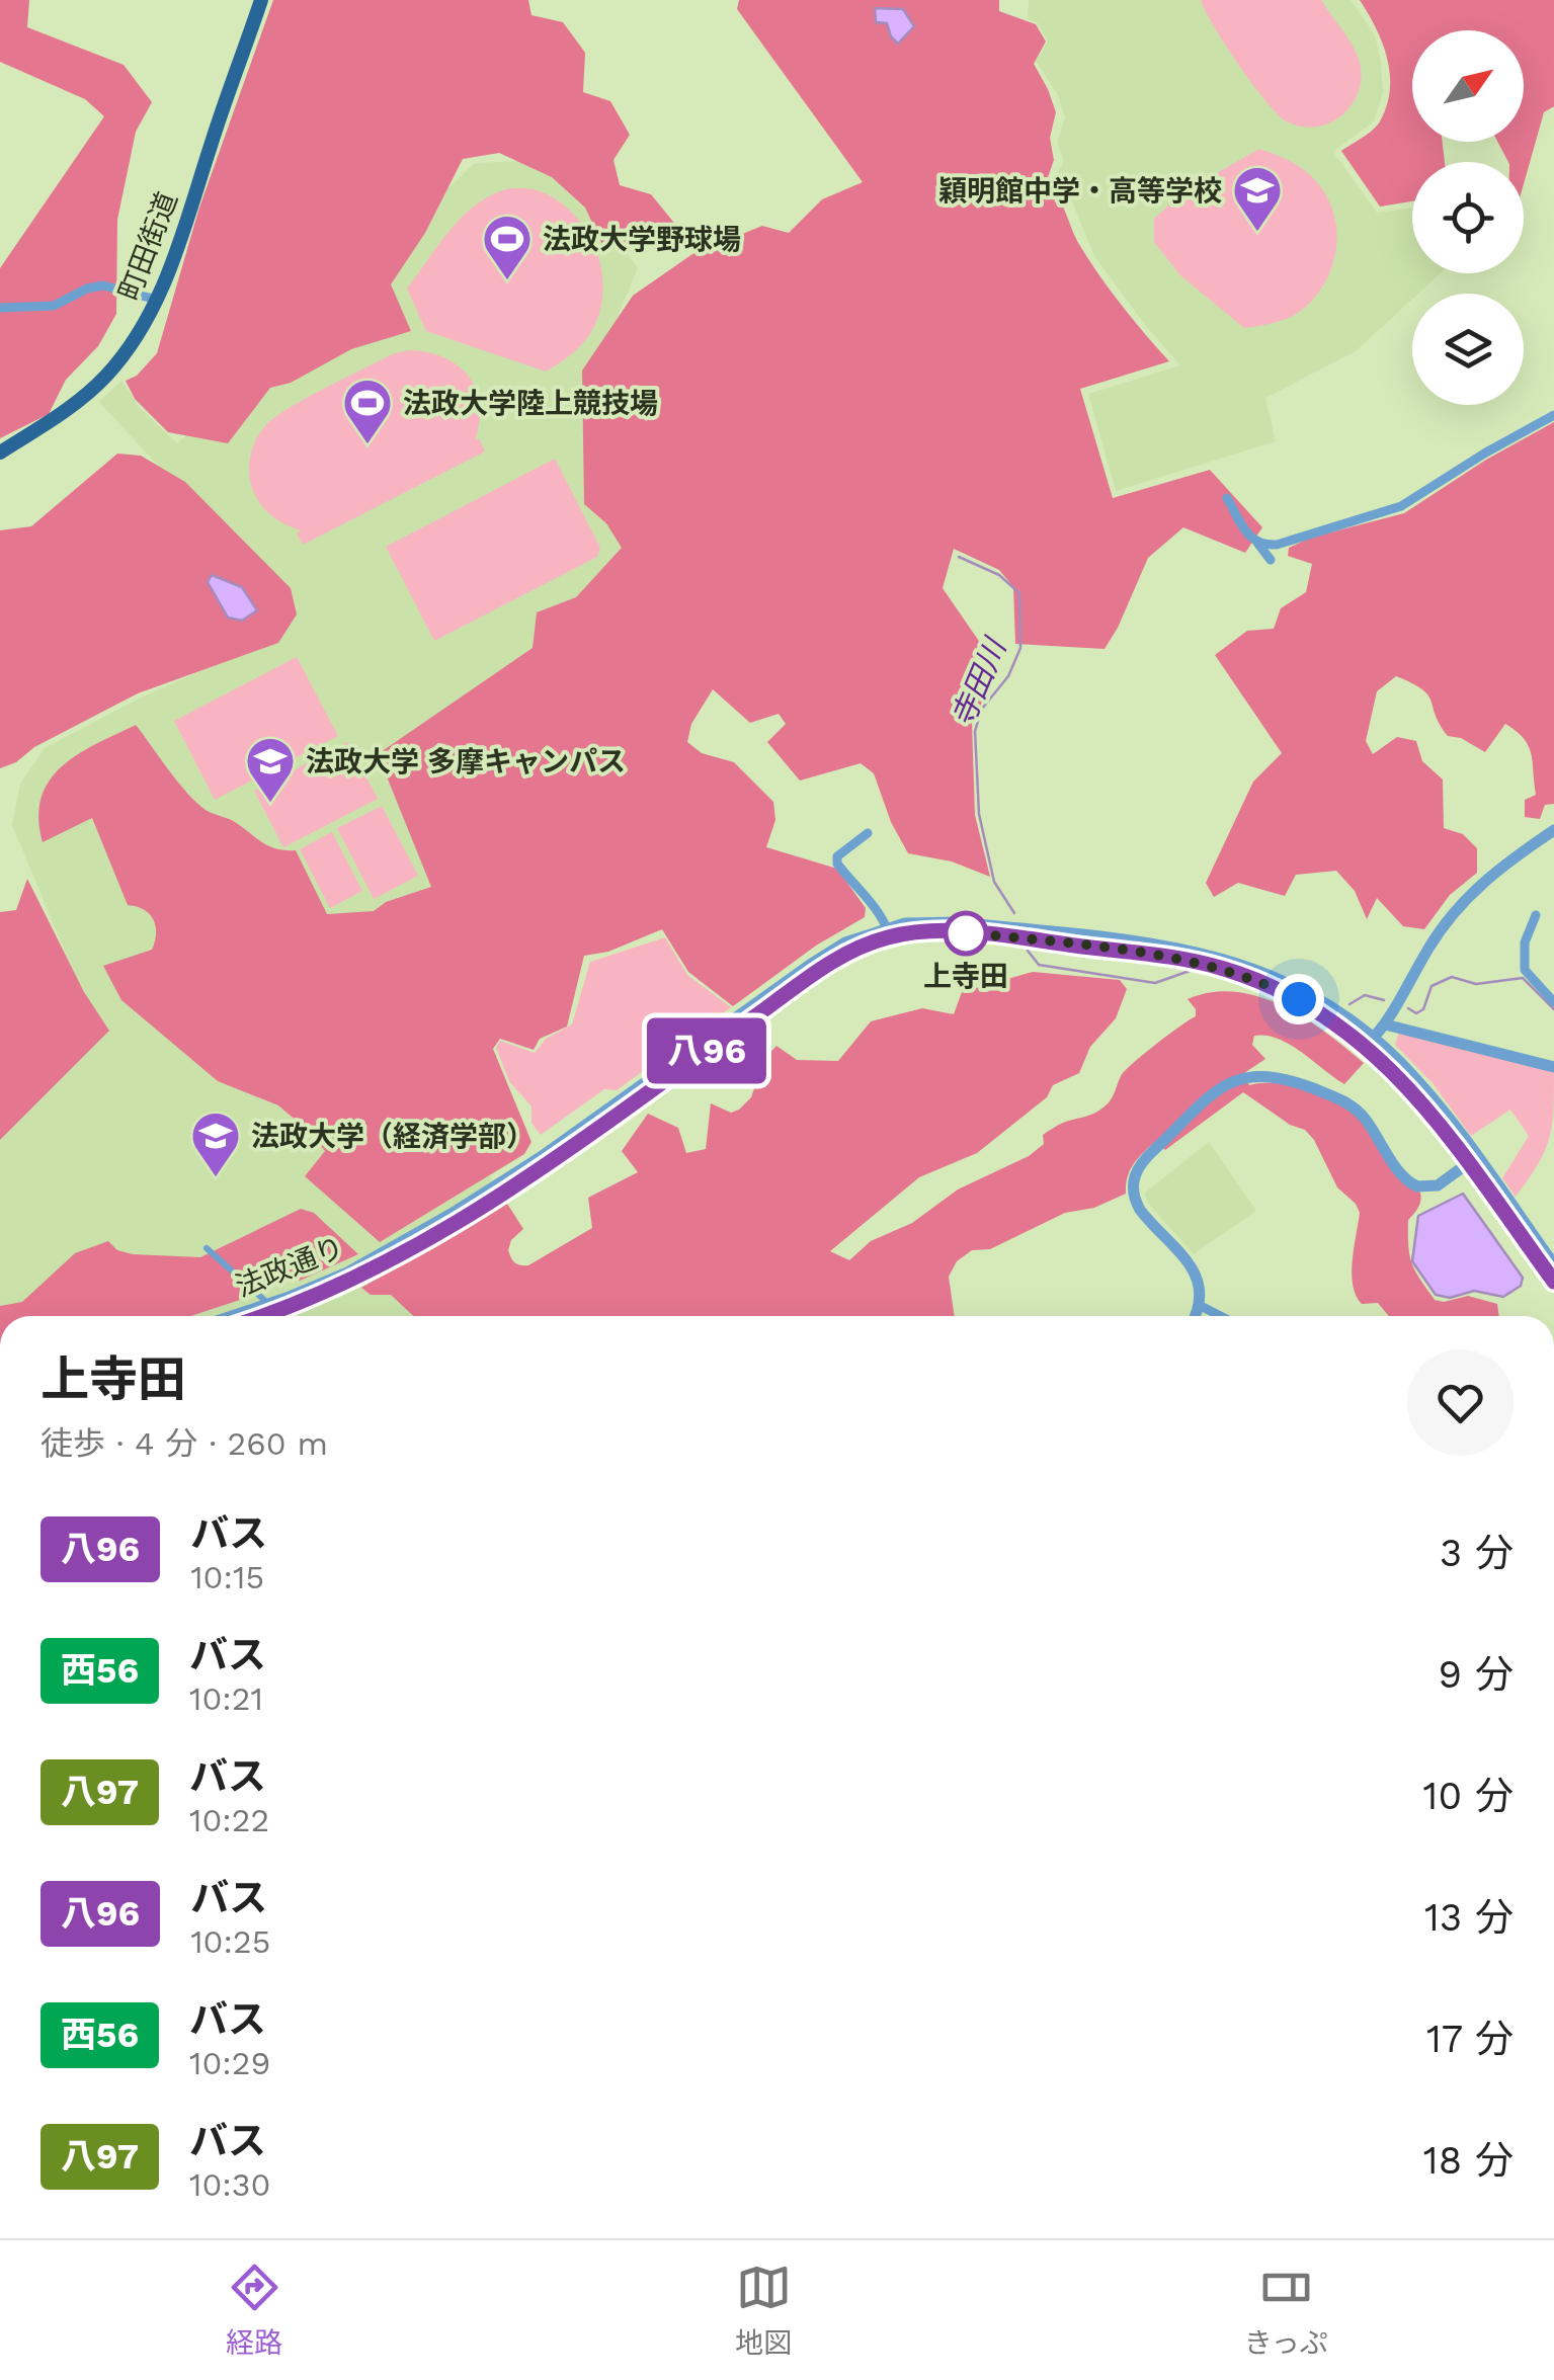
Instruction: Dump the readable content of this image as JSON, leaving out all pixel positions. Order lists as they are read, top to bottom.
{
  "streets": {
    "main road": ["町田街道"],
    "street": ["法政通り"]
  },
  "water": ["寺田川"],
  "places": {
    "school or university": ["穎明館中学・高等学校", "法政大学 多摩キャンパス", "法政大学（経済学部）"],
    "sports": ["法政大学野球場", "法政大学陸上競技場"],
    "other": ["上寺田"]
  },
  "lines": ["bus line 八96"],
  "north": "top right",
  "page": {
    "on_map": "八96",
    "heading": ["上寺田", "徒歩 · 4 分 · 260 m"],
    "list": [
      {
        "mark": "八96",
        "name": "バス",
        "note": "10:15",
        "value": "3 分"
      },
      {
        "mark": "西56",
        "name": "バス",
        "note": "10:21",
        "value": "9 分"
      },
      {
        "mark": "八97",
        "name": "バス",
        "note": "10:22",
        "value": "10 分"
      },
      {
        "mark": "八96",
        "name": "バス",
        "note": "10:25",
        "value": "13 分"
      },
      {
        "mark": "西56",
        "name": "バス",
        "note": "10:29",
        "value": "17 分"
      },
      {
        "mark": "八97",
        "name": "バス",
        "note": "10:30",
        "value": "18 分"
      }
    ],
    "tabs": ["経路", "地図", "きっぷ"]
  }
}
